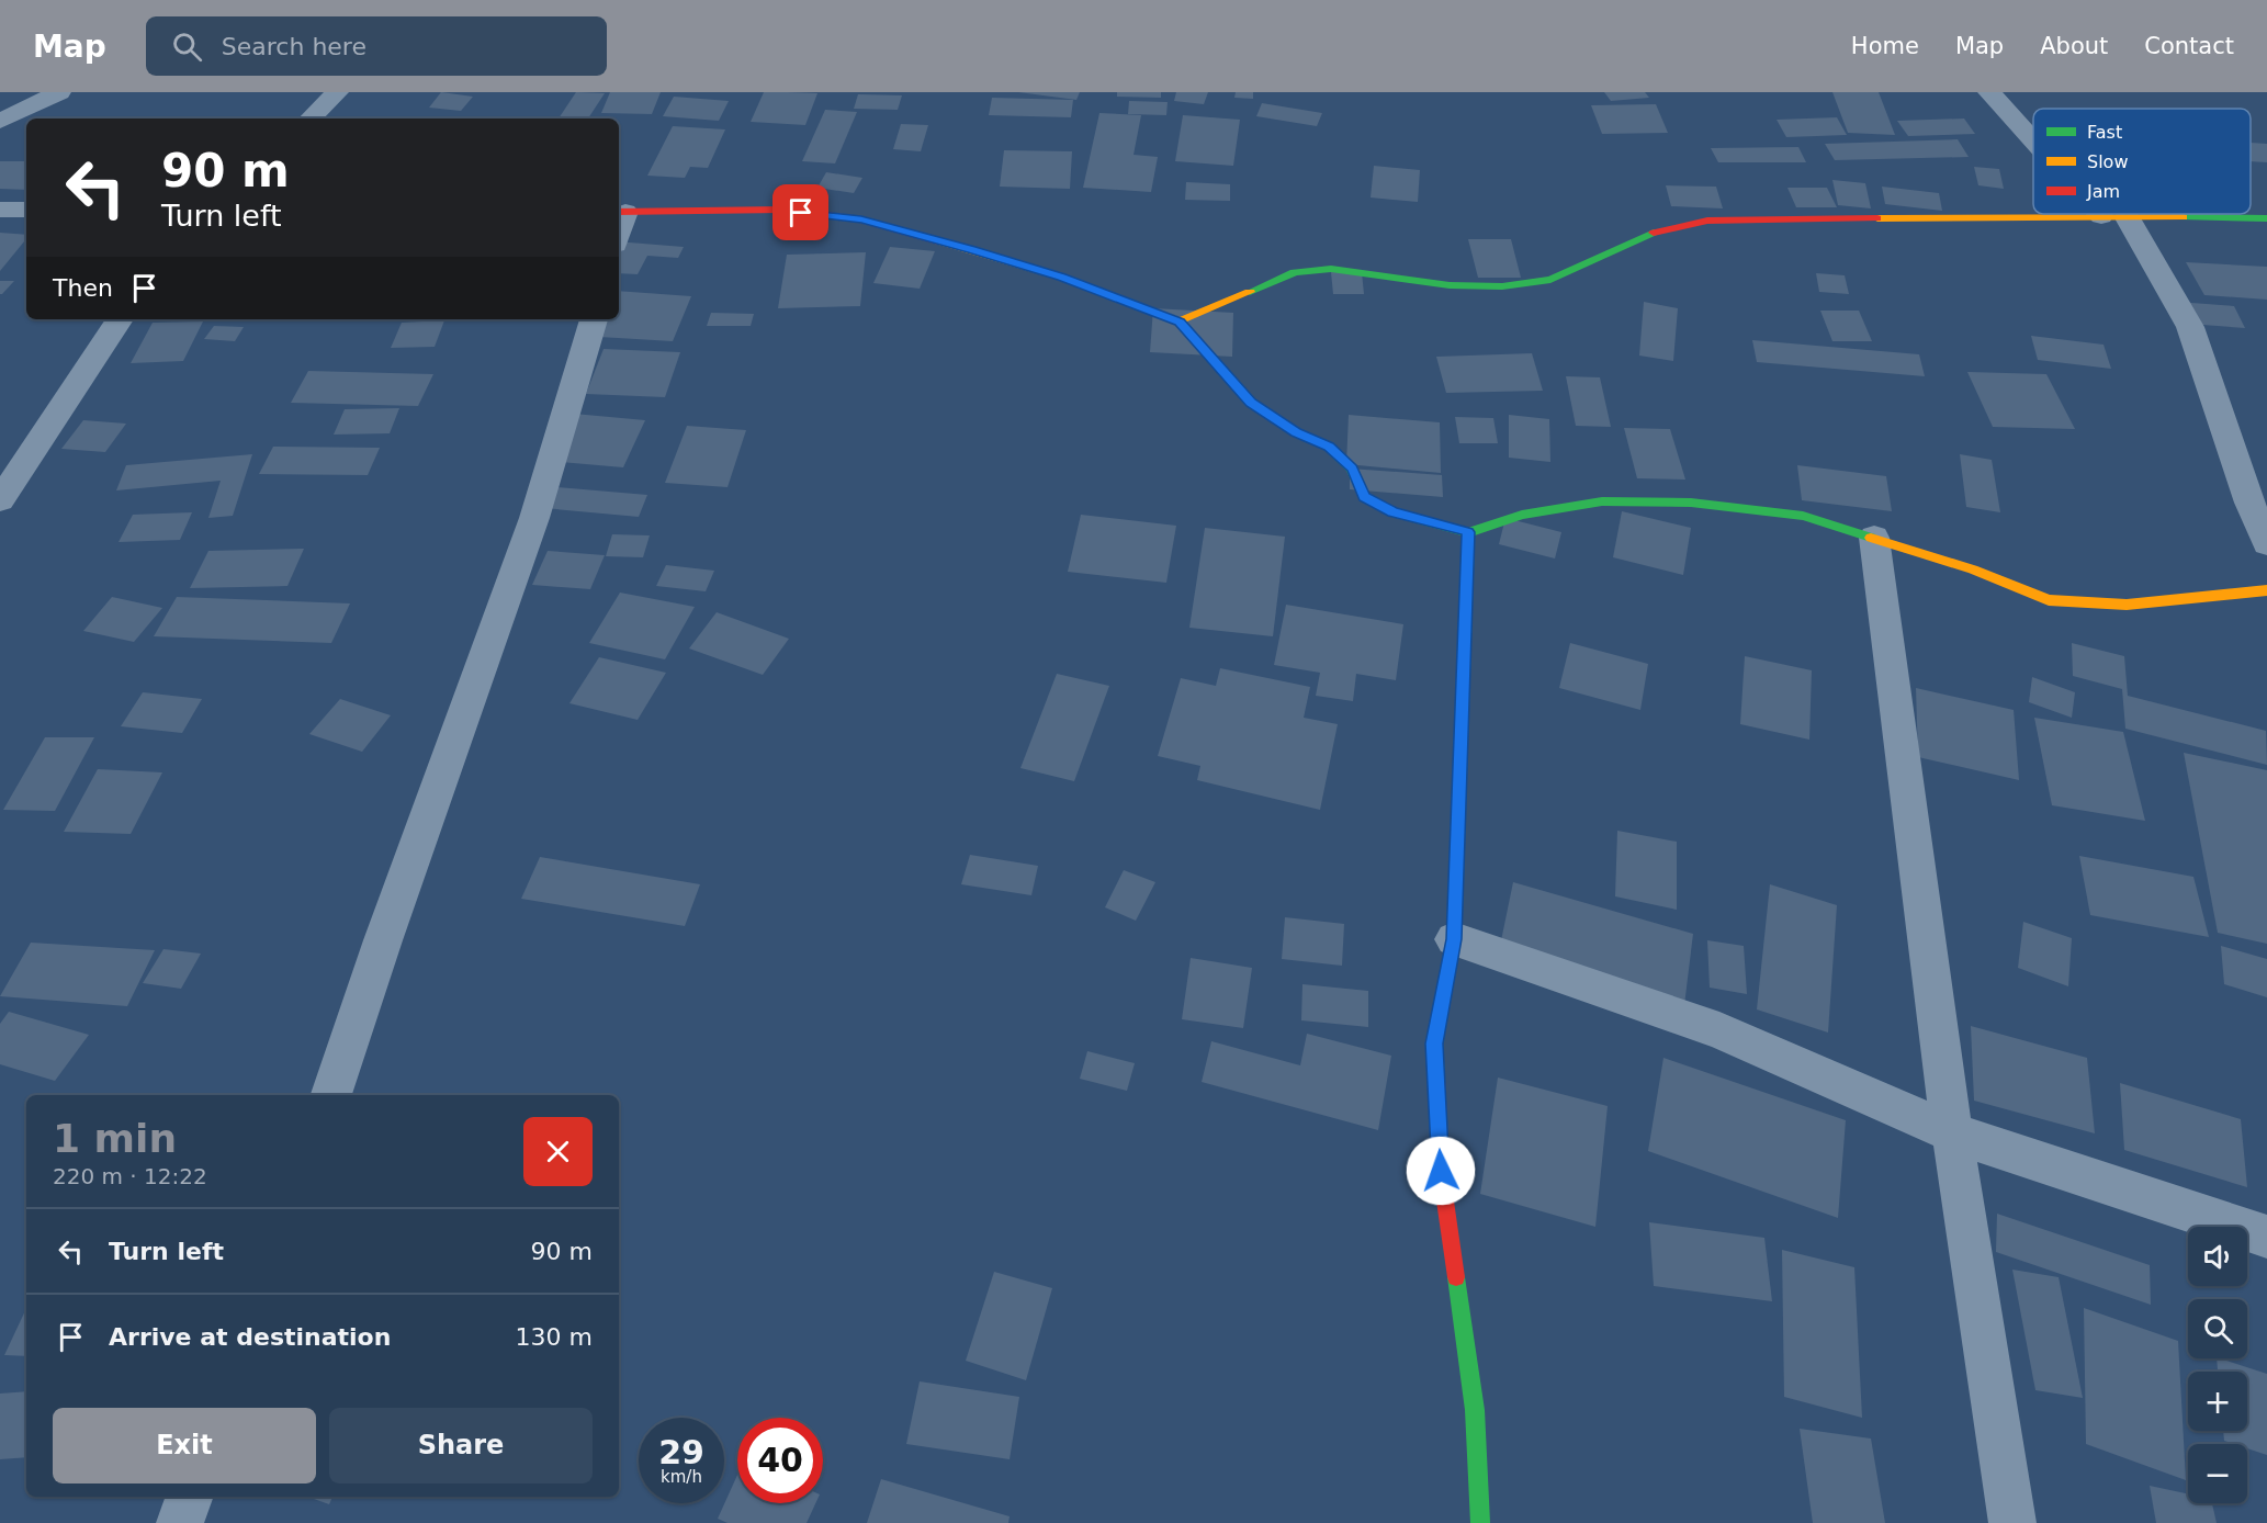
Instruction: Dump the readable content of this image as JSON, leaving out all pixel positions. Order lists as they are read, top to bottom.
{
  "legend": ["Fast", "Slow", "Jam"],
  "page": {
    "header": "Map",
    "search": "Search here",
    "nav": [
      "Home",
      "Map",
      "About",
      "Contact"
    ],
    "turn": ["90 m", "Turn left"],
    "then": "Then",
    "heading": ["1 min", "220 m · 12:22"],
    "list": [
      {
        "name": "Turn left",
        "value": "90 m"
      },
      {
        "name": "Arrive at destination",
        "value": "130 m"
      }
    ],
    "map_buttons": ["+", "−"],
    "buttons": ["Exit", "Share"],
    "speed": "29 km/h",
    "limit": "40"
  }
}
